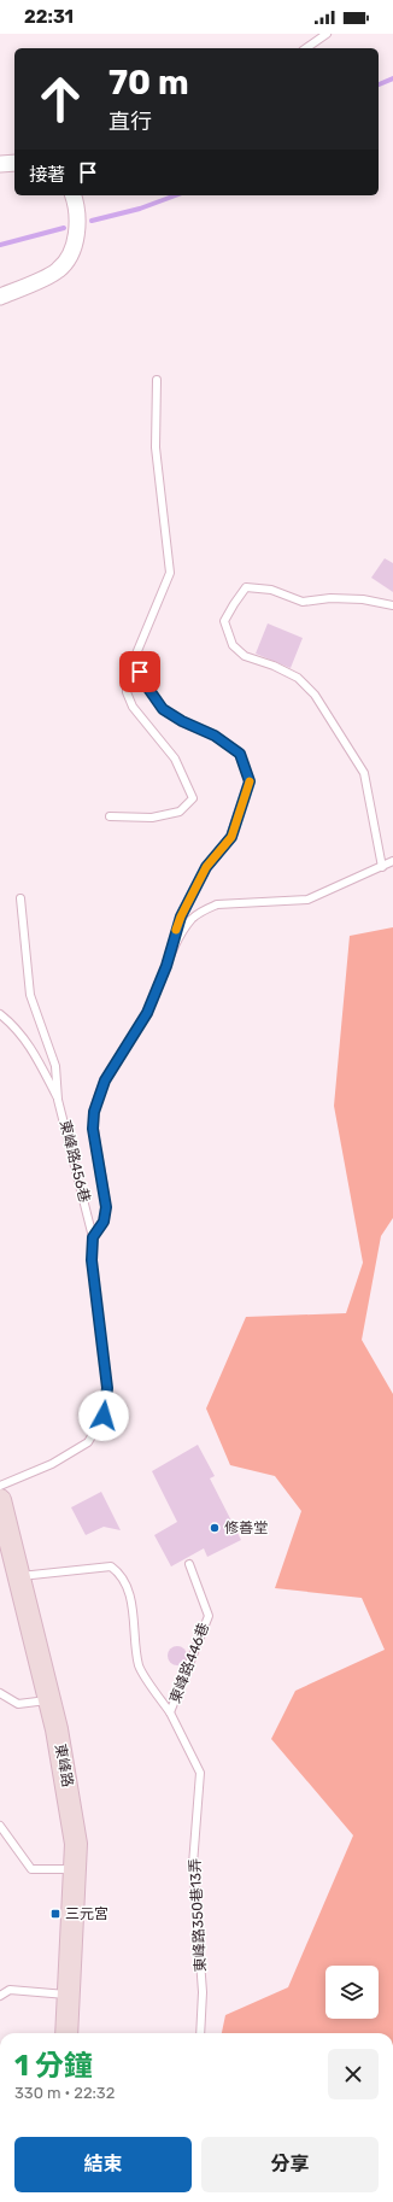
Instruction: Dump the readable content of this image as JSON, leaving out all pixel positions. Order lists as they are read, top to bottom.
{
  "streets": {
    "main road": ["東峰路"],
    "lane": ["東峰路456巷", "東峰路446巷", "東峰路350巷13弄"]
  },
  "crossings": [
    ["東峰路446巷", "東峰路"],
    ["東峰路446巷", "東峰路350巷13弄"]
  ],
  "places": {
    "other": ["修善堂"],
    "transit": ["三元宮"]
  },
  "page": {
    "status": "22:31",
    "turn": ["70 m", "直行"],
    "then": "接著",
    "heading": ["1 分鐘", "330 m · 22:32"],
    "buttons": ["結束", "分享"]
  }
}
